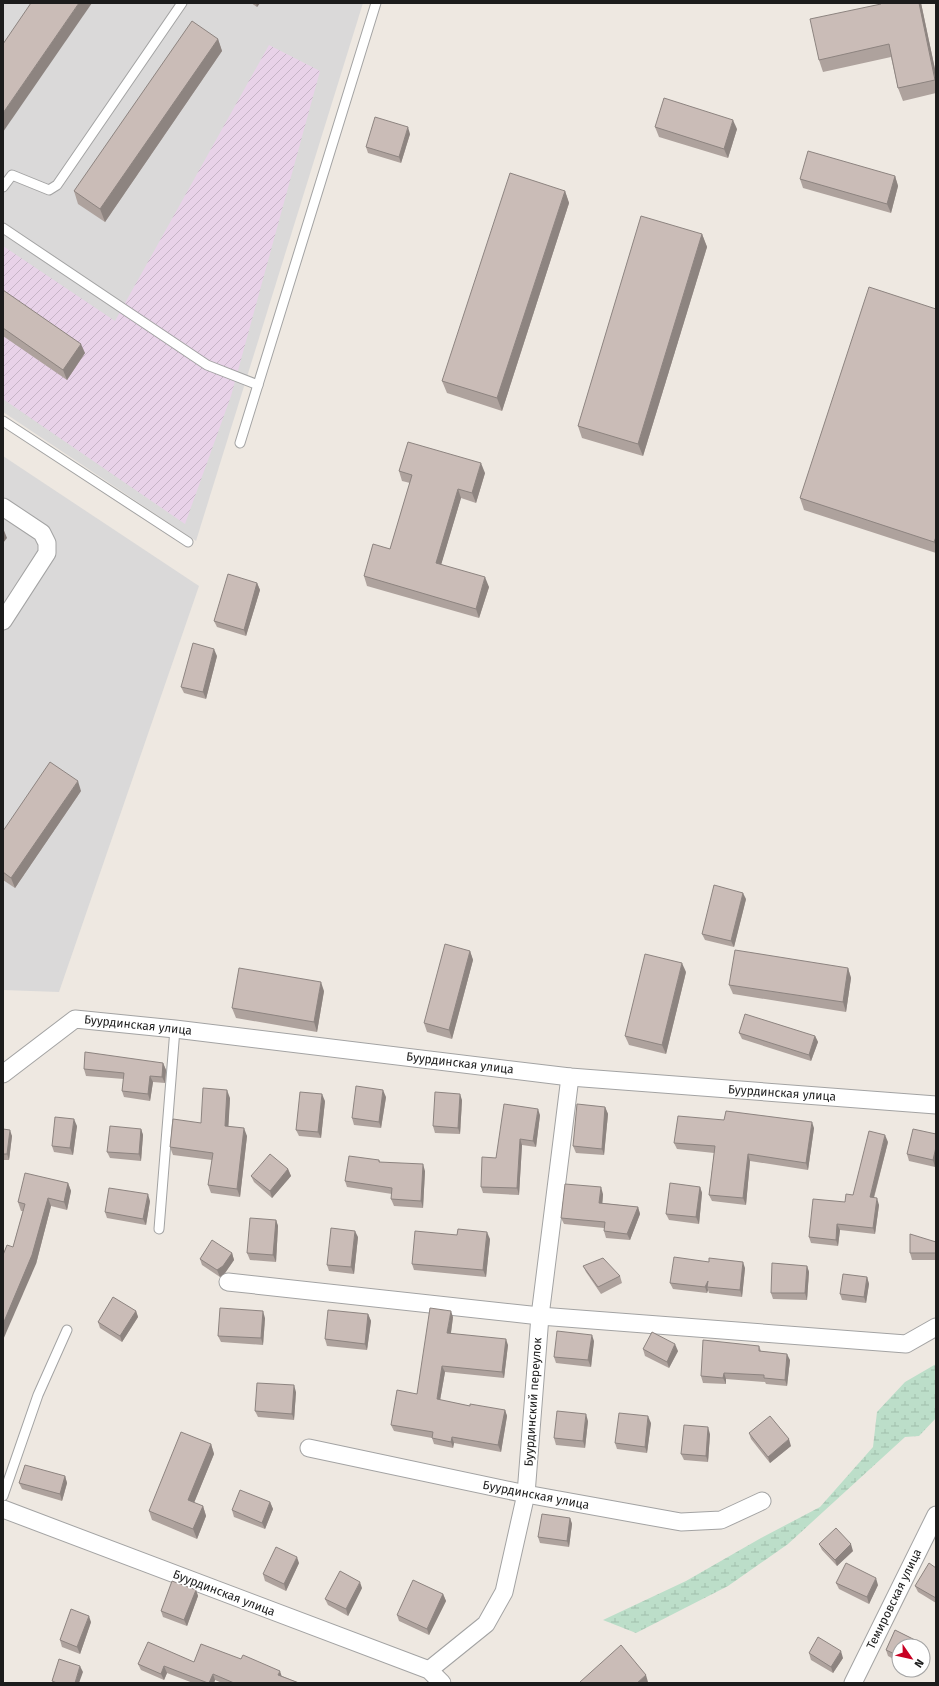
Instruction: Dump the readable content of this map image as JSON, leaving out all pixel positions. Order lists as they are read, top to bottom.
{
  "streets": {
    "street": ["Буурдинская улица", "Буурдинский переулок", "Темировская улица"]
  },
  "crossings": [
    ["Буурдинская улица", "Буурдинский переулок"]
  ],
  "north": "bottom right"
}
